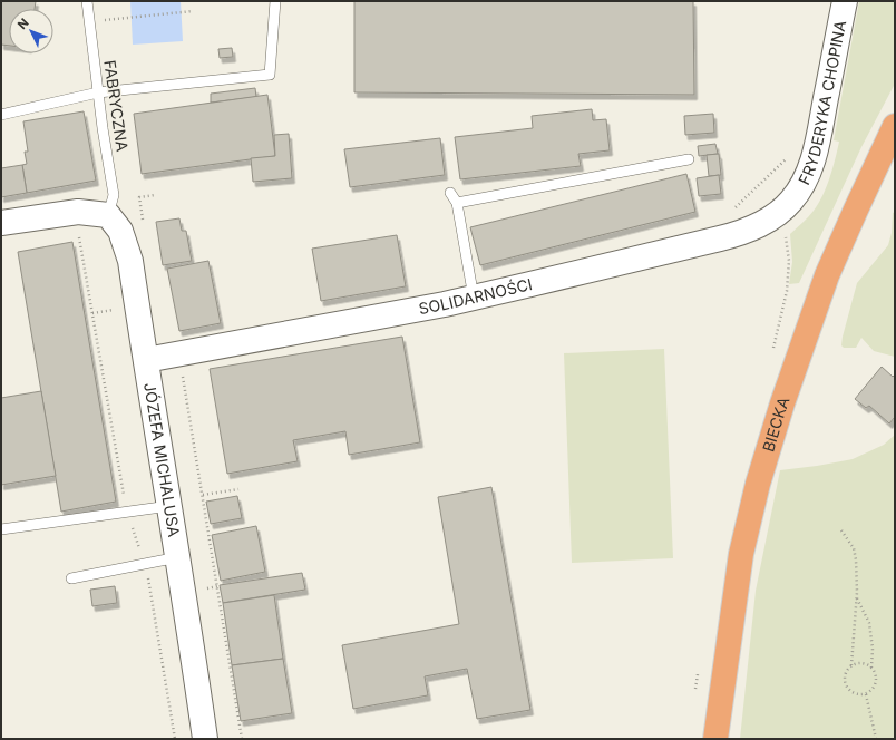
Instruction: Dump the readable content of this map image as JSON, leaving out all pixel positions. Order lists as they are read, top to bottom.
{
  "streets": {
    "main road": ["BIECKA"],
    "street": ["FRYDERYKA CHOPINA", "SOLIDARNOŚCI", "JÓZEFA MICHALUSA"],
    "lane": ["FABRYCZNA"]
  },
  "crossings": [
    ["FRYDERYKA CHOPINA", "SOLIDARNOŚCI"],
    ["FABRYCZNA", "JÓZEFA MICHALUSA"],
    ["SOLIDARNOŚCI", "JÓZEFA MICHALUSA"]
  ],
  "north": "top left"
}
